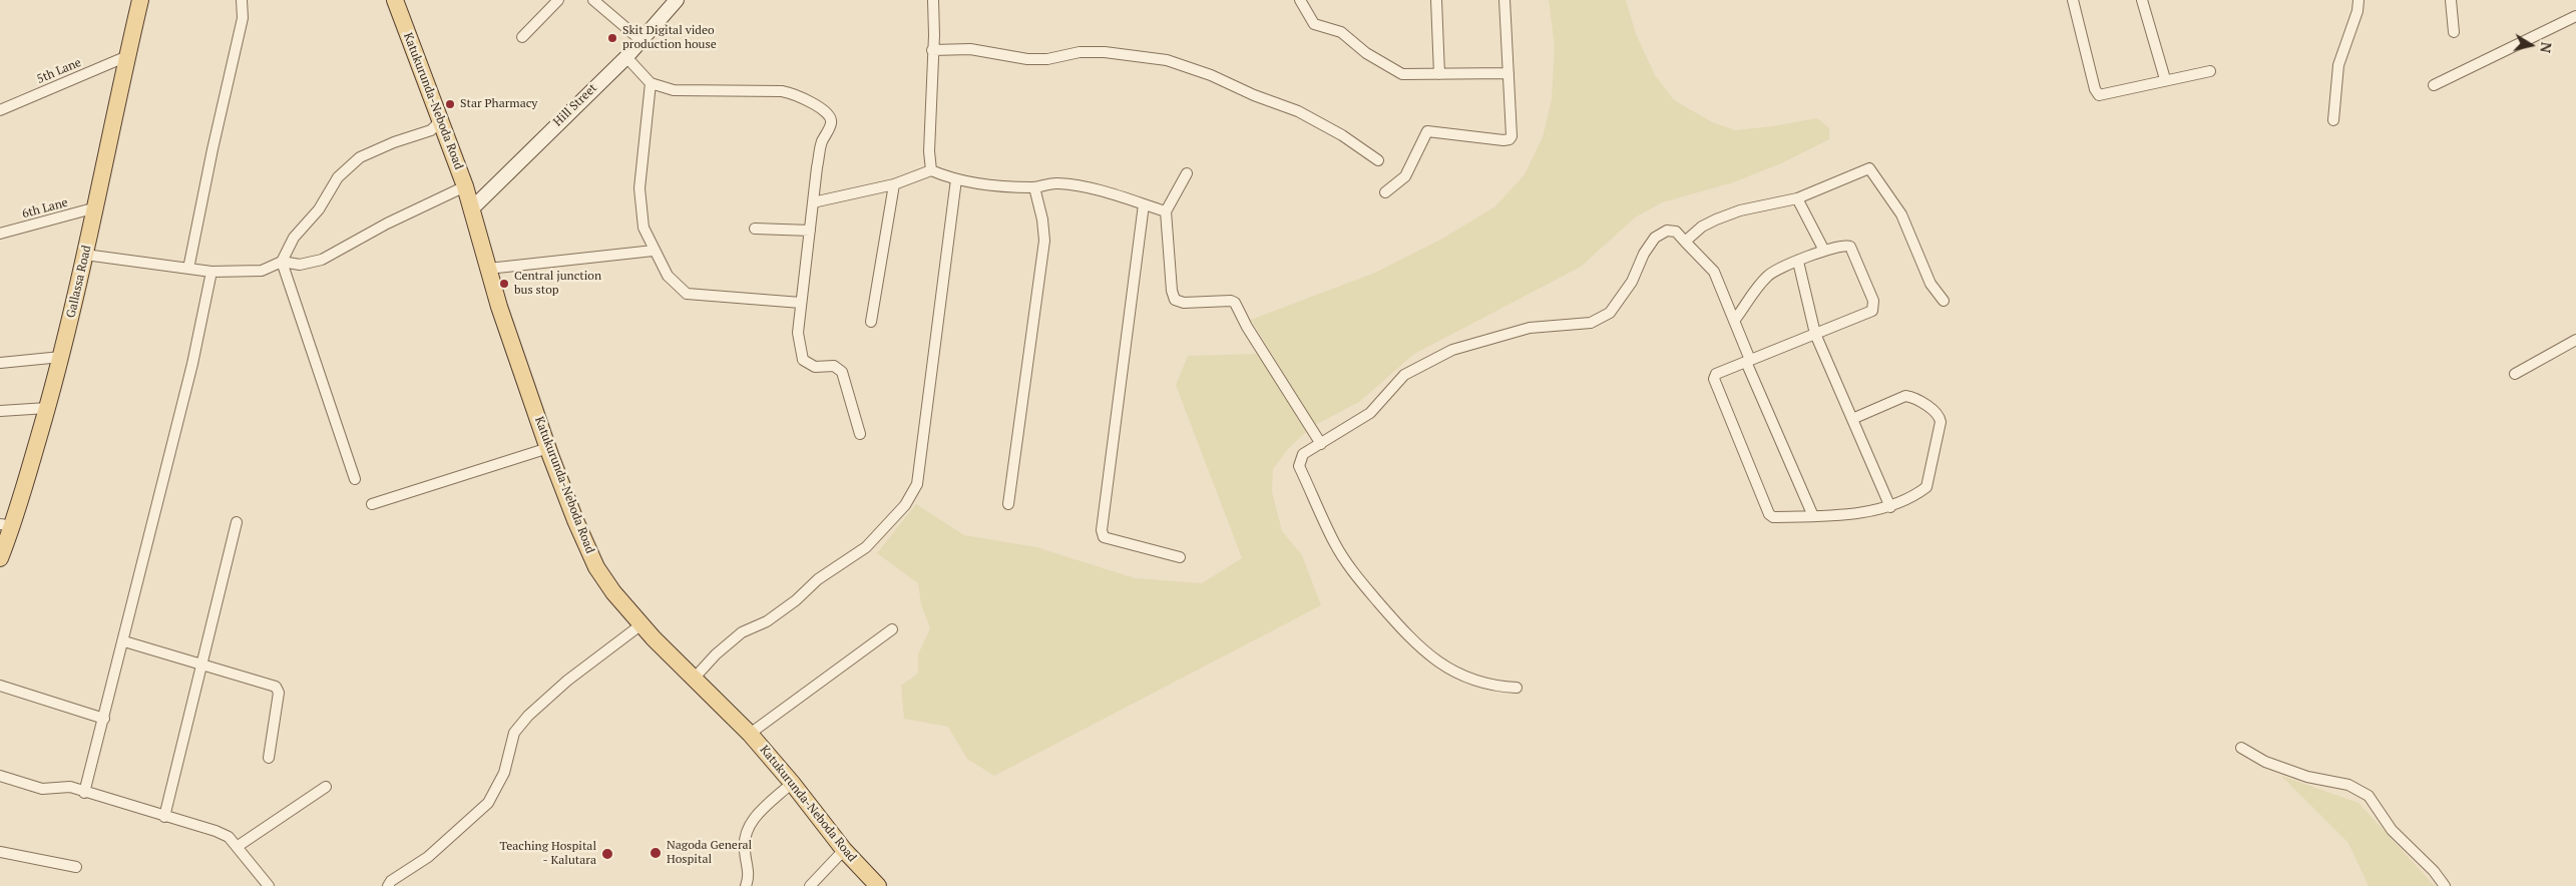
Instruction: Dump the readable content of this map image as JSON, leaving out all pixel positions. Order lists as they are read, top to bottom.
{
  "streets": {
    "main road": ["Katukurunda-Neboda Road", "Hill Street", "Gallassa Road"],
    "street": ["5th Lane", "6th Lane"]
  },
  "crossings": [
    ["5th Lane", "Gallassa Road"],
    ["Katukurunda-Neboda Road", "Hill Street"],
    ["6th Lane", "Gallassa Road"]
  ],
  "places": [
    "Skit Digital video production house",
    "Star Pharmacy",
    "Central junction bus stop",
    "Nagoda General Hospital",
    "Teaching Hospital - Kalutara"
  ],
  "north": "right"
}
